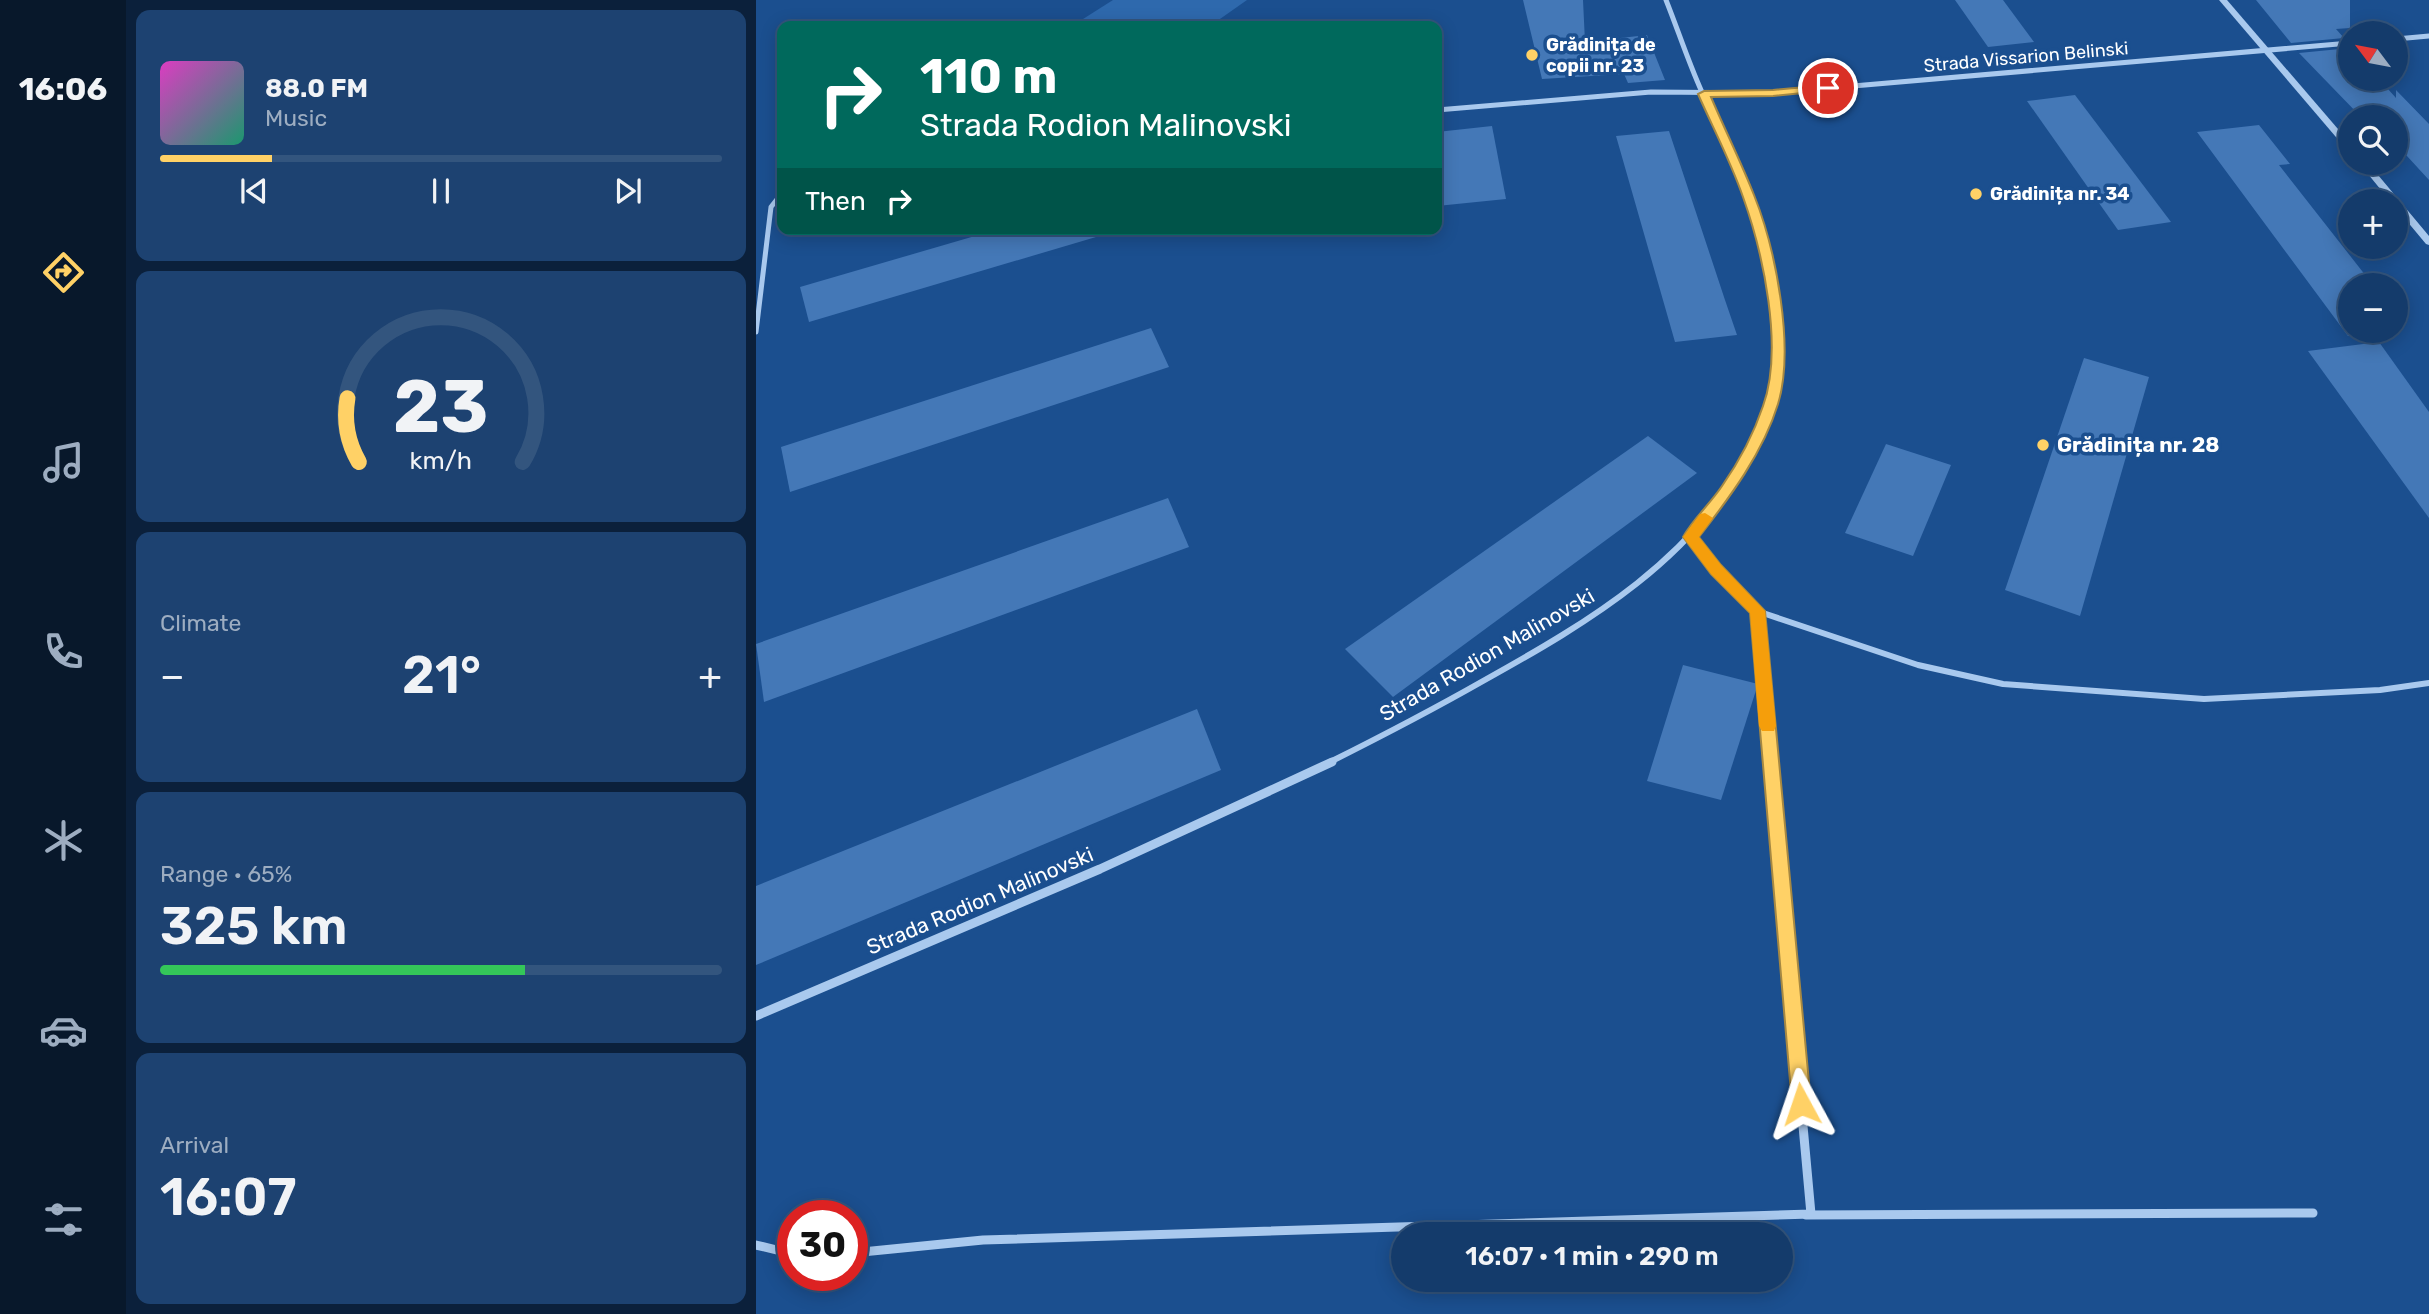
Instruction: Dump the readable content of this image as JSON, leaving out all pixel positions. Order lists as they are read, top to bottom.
{
  "streets": {
    "street": ["Strada Vissarion Belinski", "Strada Rodion Malinovski"]
  },
  "crossings": [
    ["Strada Vissarion Belinski", "Strada Rodion Malinovski"]
  ],
  "places": ["Grădinița de copii nr. 23", "Grădinița nr. 34", "Grădinița nr. 28"],
  "north": "top left",
  "page": {
    "tabs": "16:06",
    "map_buttons": ["+", "−"],
    "turn": ["110 m", "Strada Rodion Malinovski"],
    "song": ["88.0 FM", "Music"],
    "then": "Then",
    "tile": [
      "Climate",
      ["Range · 65%", "325 km"],
      ["Arrival", "16:07"]
    ],
    "heat": ["−", "21°", "+"],
    "limit": "30",
    "trip": "16:07 · 1 min · 290 m",
    "gauge": ["23", "km/h"]
  }
}
